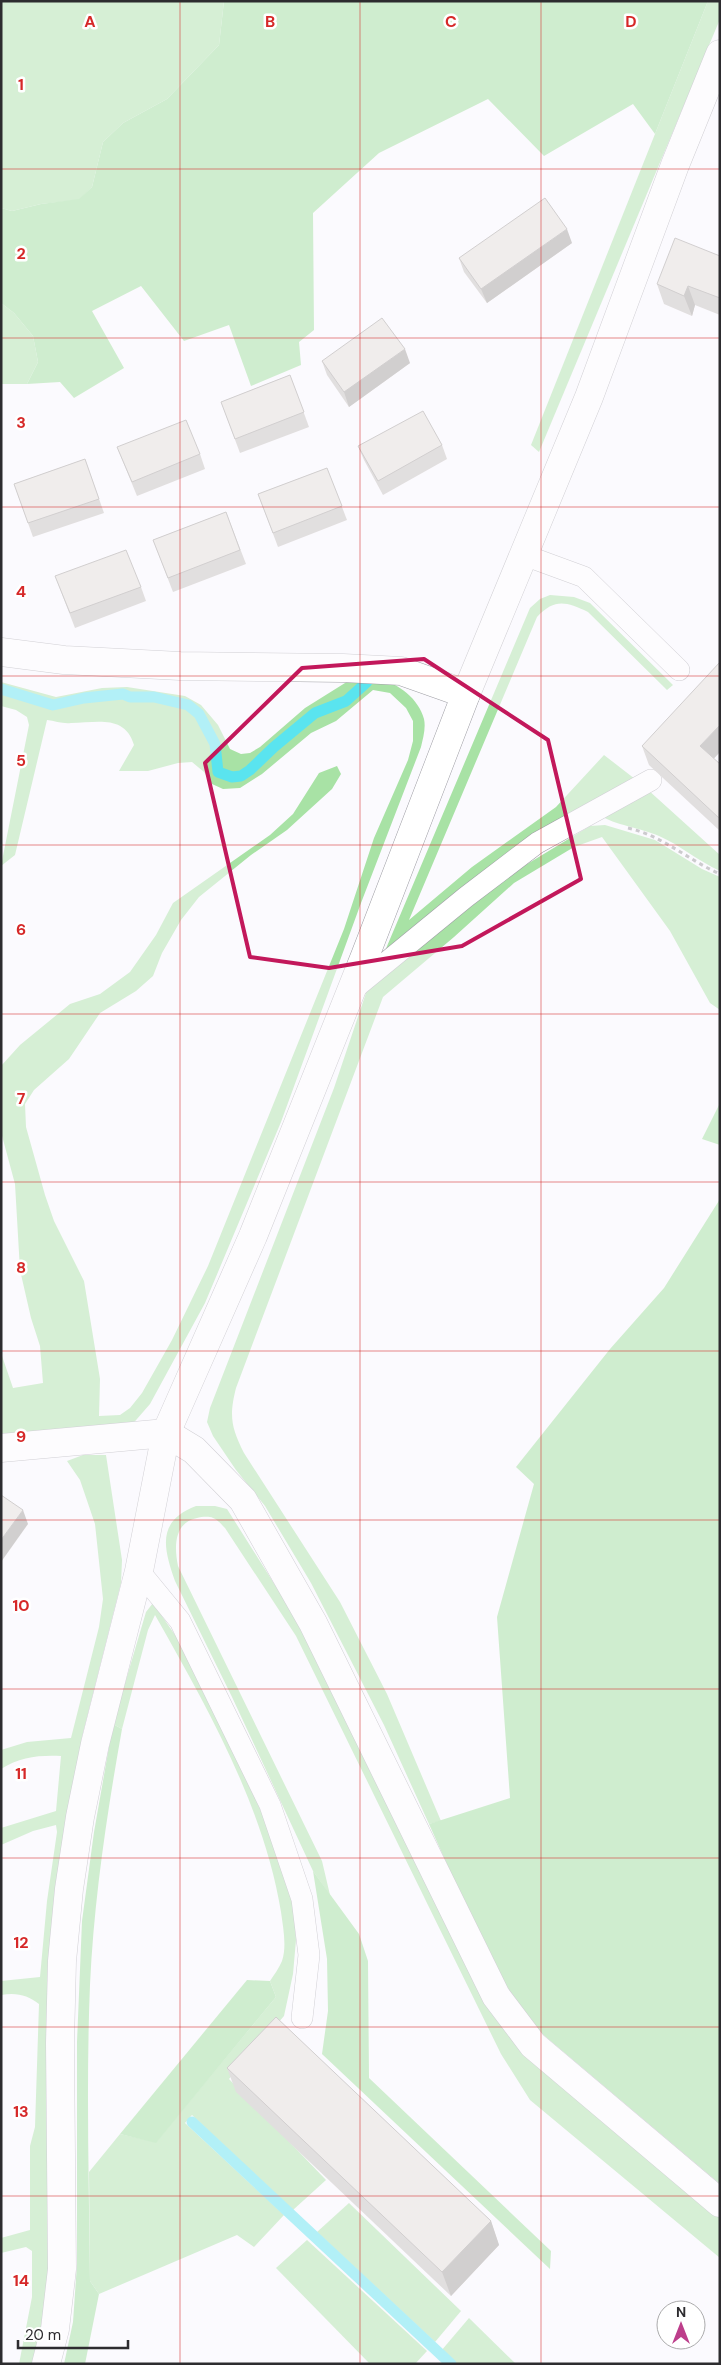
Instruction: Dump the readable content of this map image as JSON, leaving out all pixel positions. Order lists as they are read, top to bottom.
{
  "scale_bar": "20 m",
  "north": "top",
  "grid": {
    "columns": [
      "A",
      "B",
      "C",
      "D"
    ],
    "rows": [
      "1",
      "2",
      "3",
      "4",
      "5",
      "6",
      "7",
      "8",
      "9",
      "10",
      "11",
      "12",
      "13",
      "14"
    ]
  }
}
